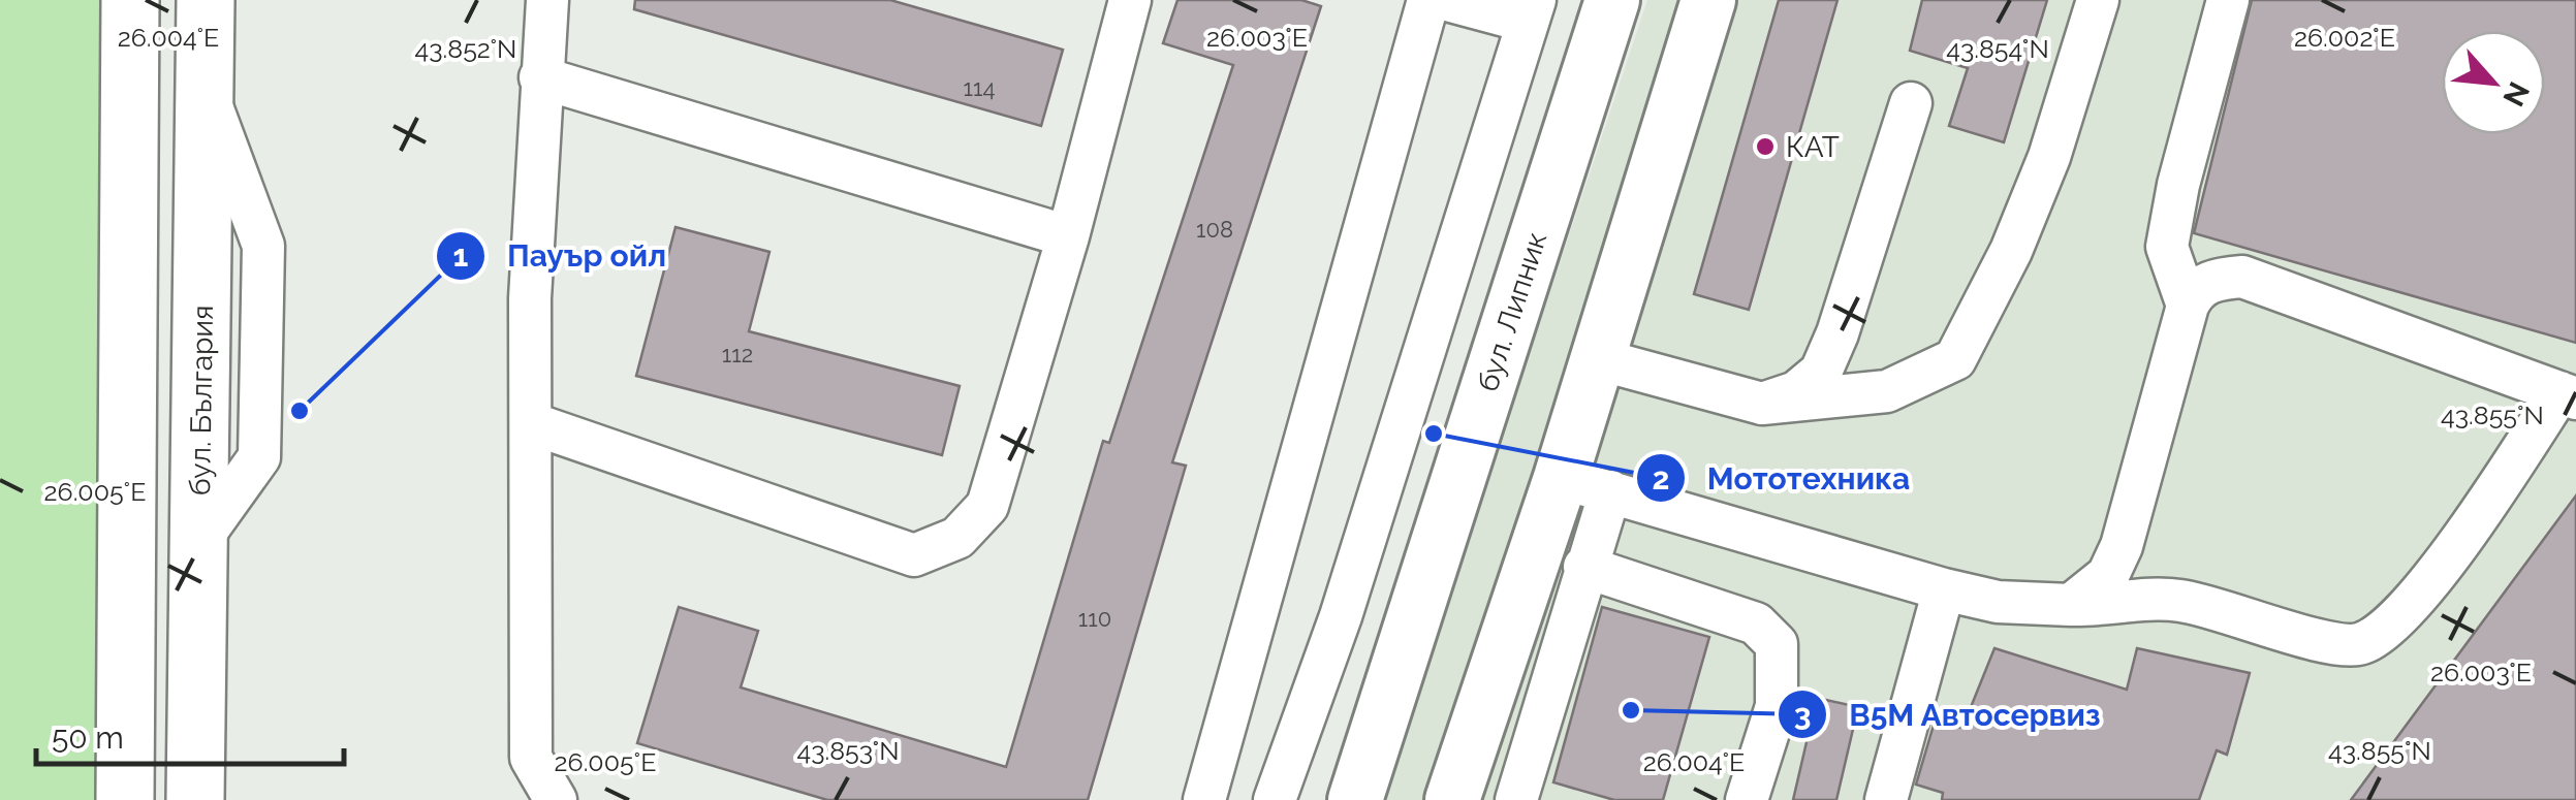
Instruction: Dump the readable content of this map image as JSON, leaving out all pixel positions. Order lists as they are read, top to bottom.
{
  "streets": {
    "highway": ["бул. България"],
    "main road": ["бул. Липник"]
  },
  "places": [
    "КАТ",
    "Пауър ойл",
    "Мототехника",
    "В5М Автосервиз"
  ],
  "house_numbers": [
    "114",
    "108",
    "112",
    "110"
  ],
  "scale_bar": "50 m",
  "north": "bottom right",
  "coordinates": [
    "26.002°E",
    "26.004°E",
    "26.003°E",
    "43.852°N",
    "43.854°N",
    "43.855°N",
    "26.005°E",
    "43.853°N"
  ]
}
